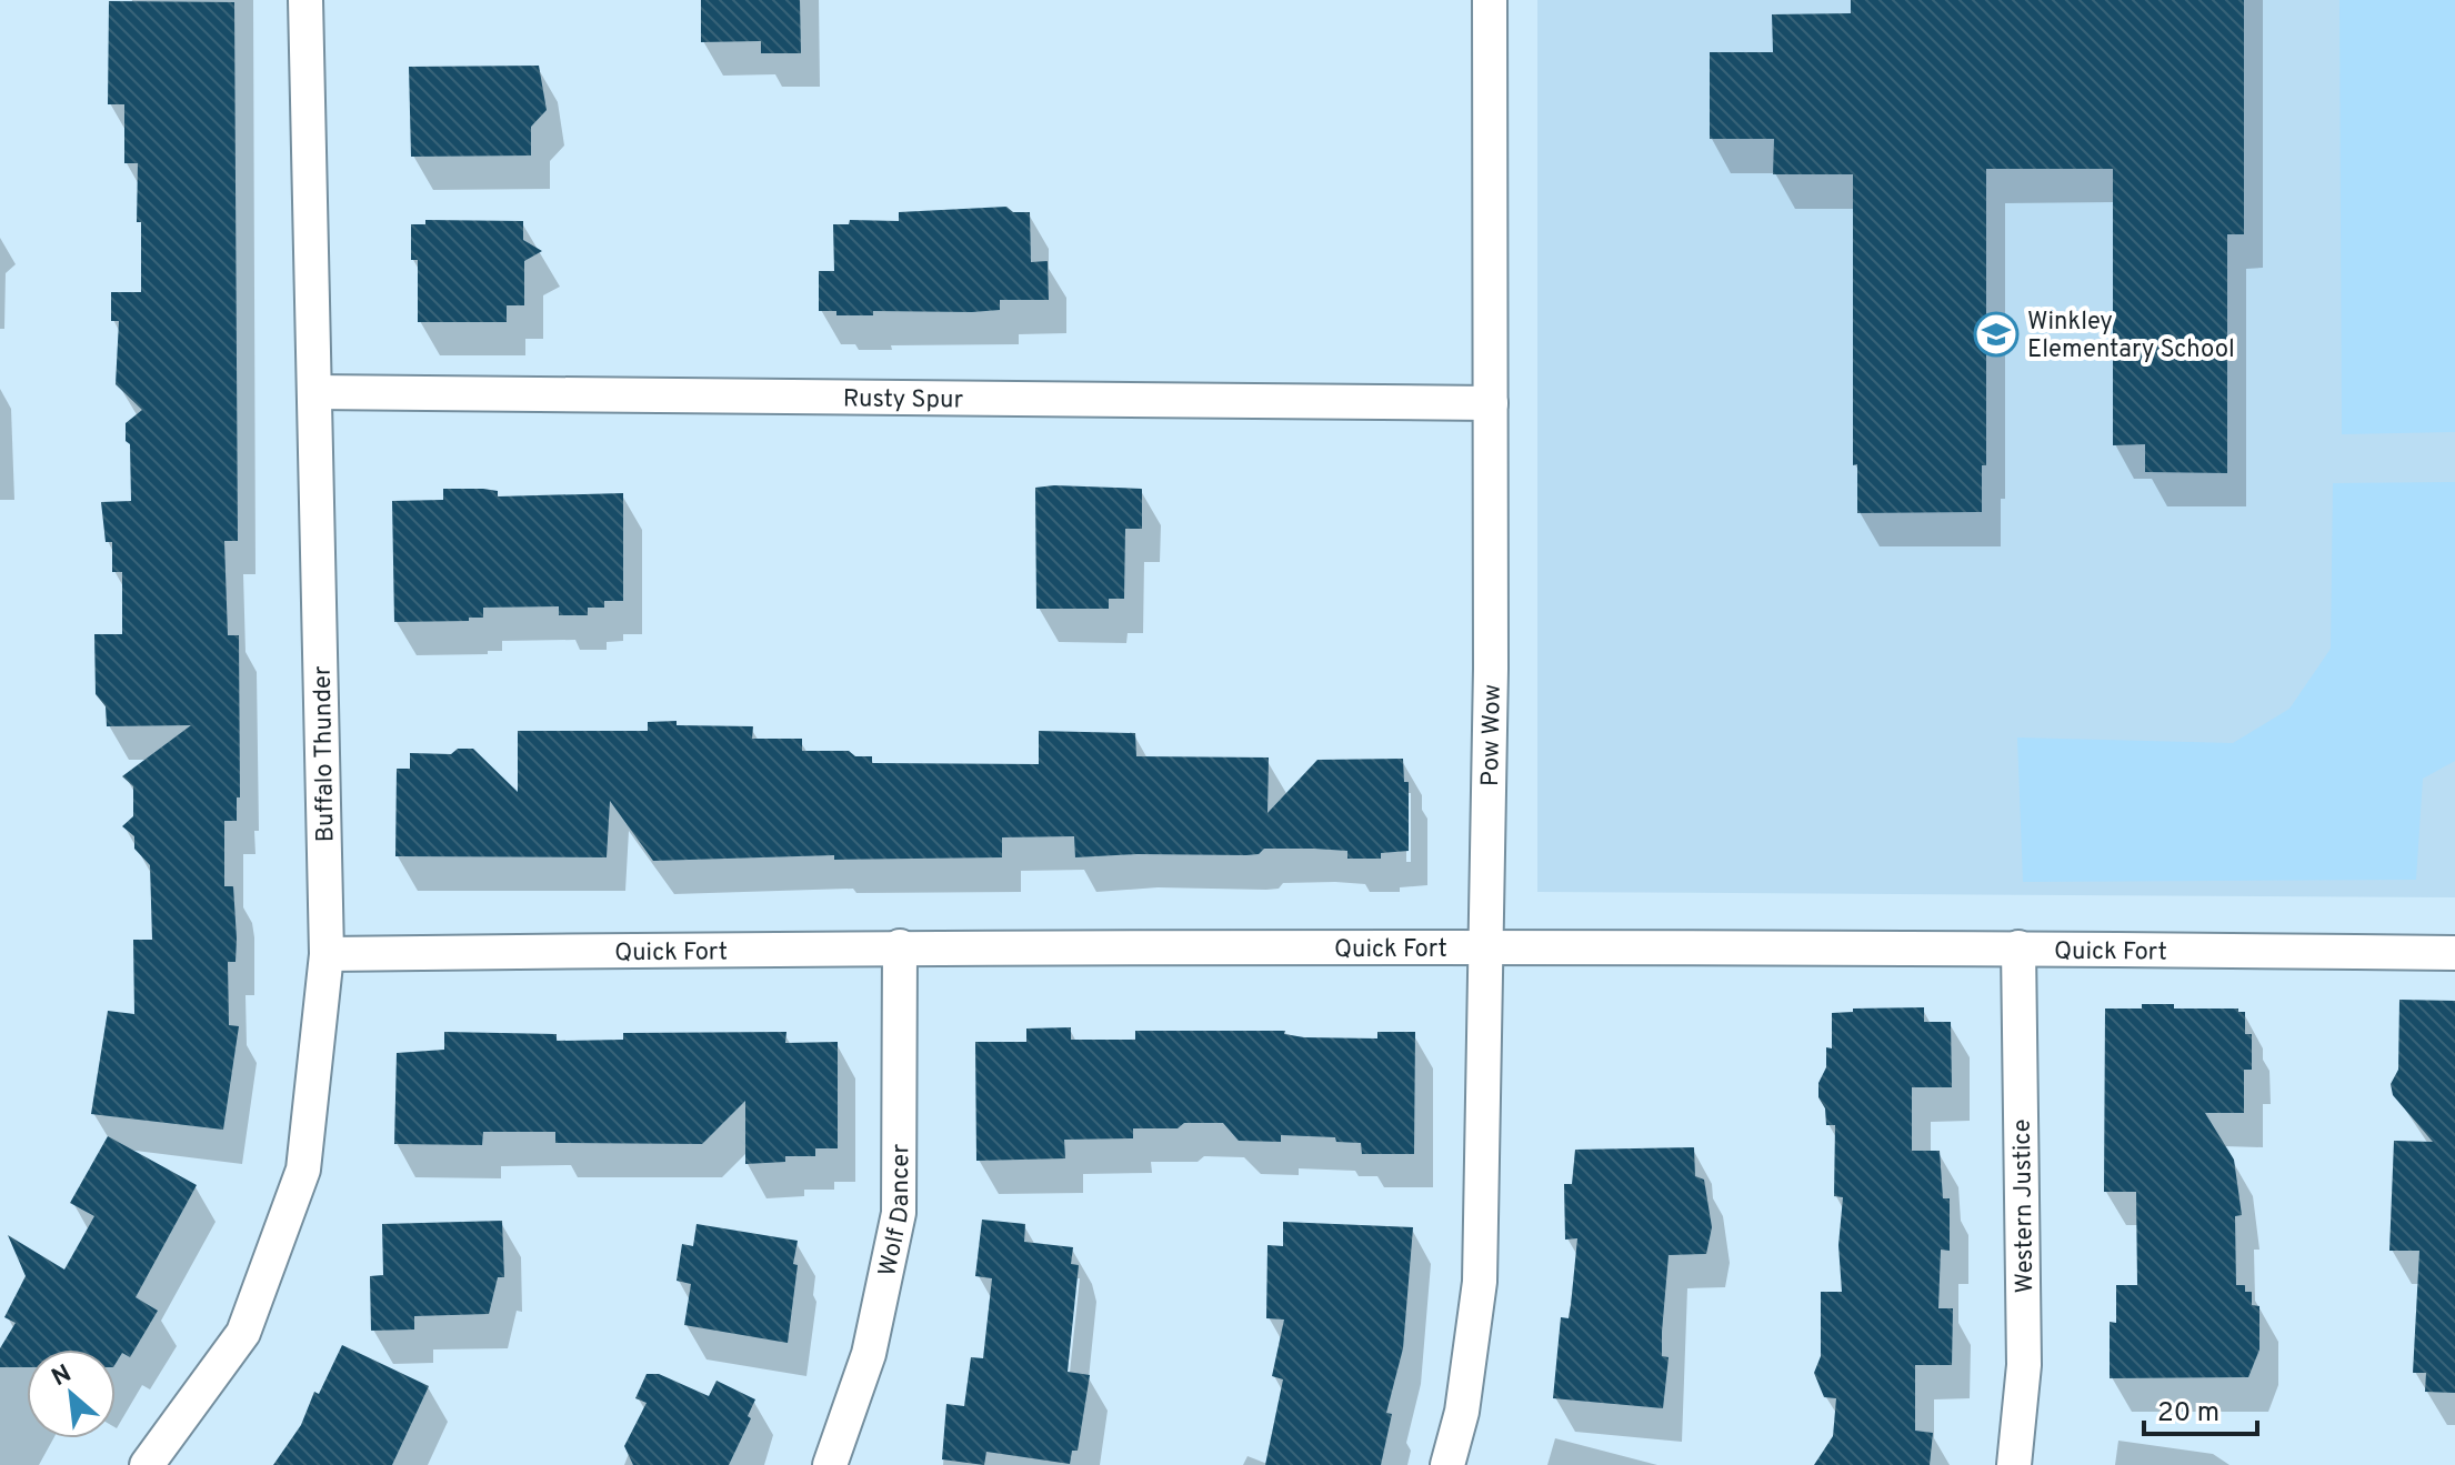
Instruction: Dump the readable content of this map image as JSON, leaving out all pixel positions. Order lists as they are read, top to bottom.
{
  "streets": {
    "street": [
      "Rusty Spur",
      "Pow Wow",
      "Buffalo Thunder",
      "Quick Fort",
      "Western Justice",
      "Wolf Dancer"
    ]
  },
  "crossings": [
    ["Rusty Spur", "Pow Wow"],
    ["Rusty Spur", "Buffalo Thunder"],
    ["Pow Wow", "Quick Fort"],
    ["Buffalo Thunder", "Quick Fort"],
    ["Quick Fort", "Western Justice"],
    ["Quick Fort", "Wolf Dancer"]
  ],
  "places": {
    "school or university": ["Winkley Elementary School"]
  },
  "scale_bar": "20 m",
  "north": "top left"
}
